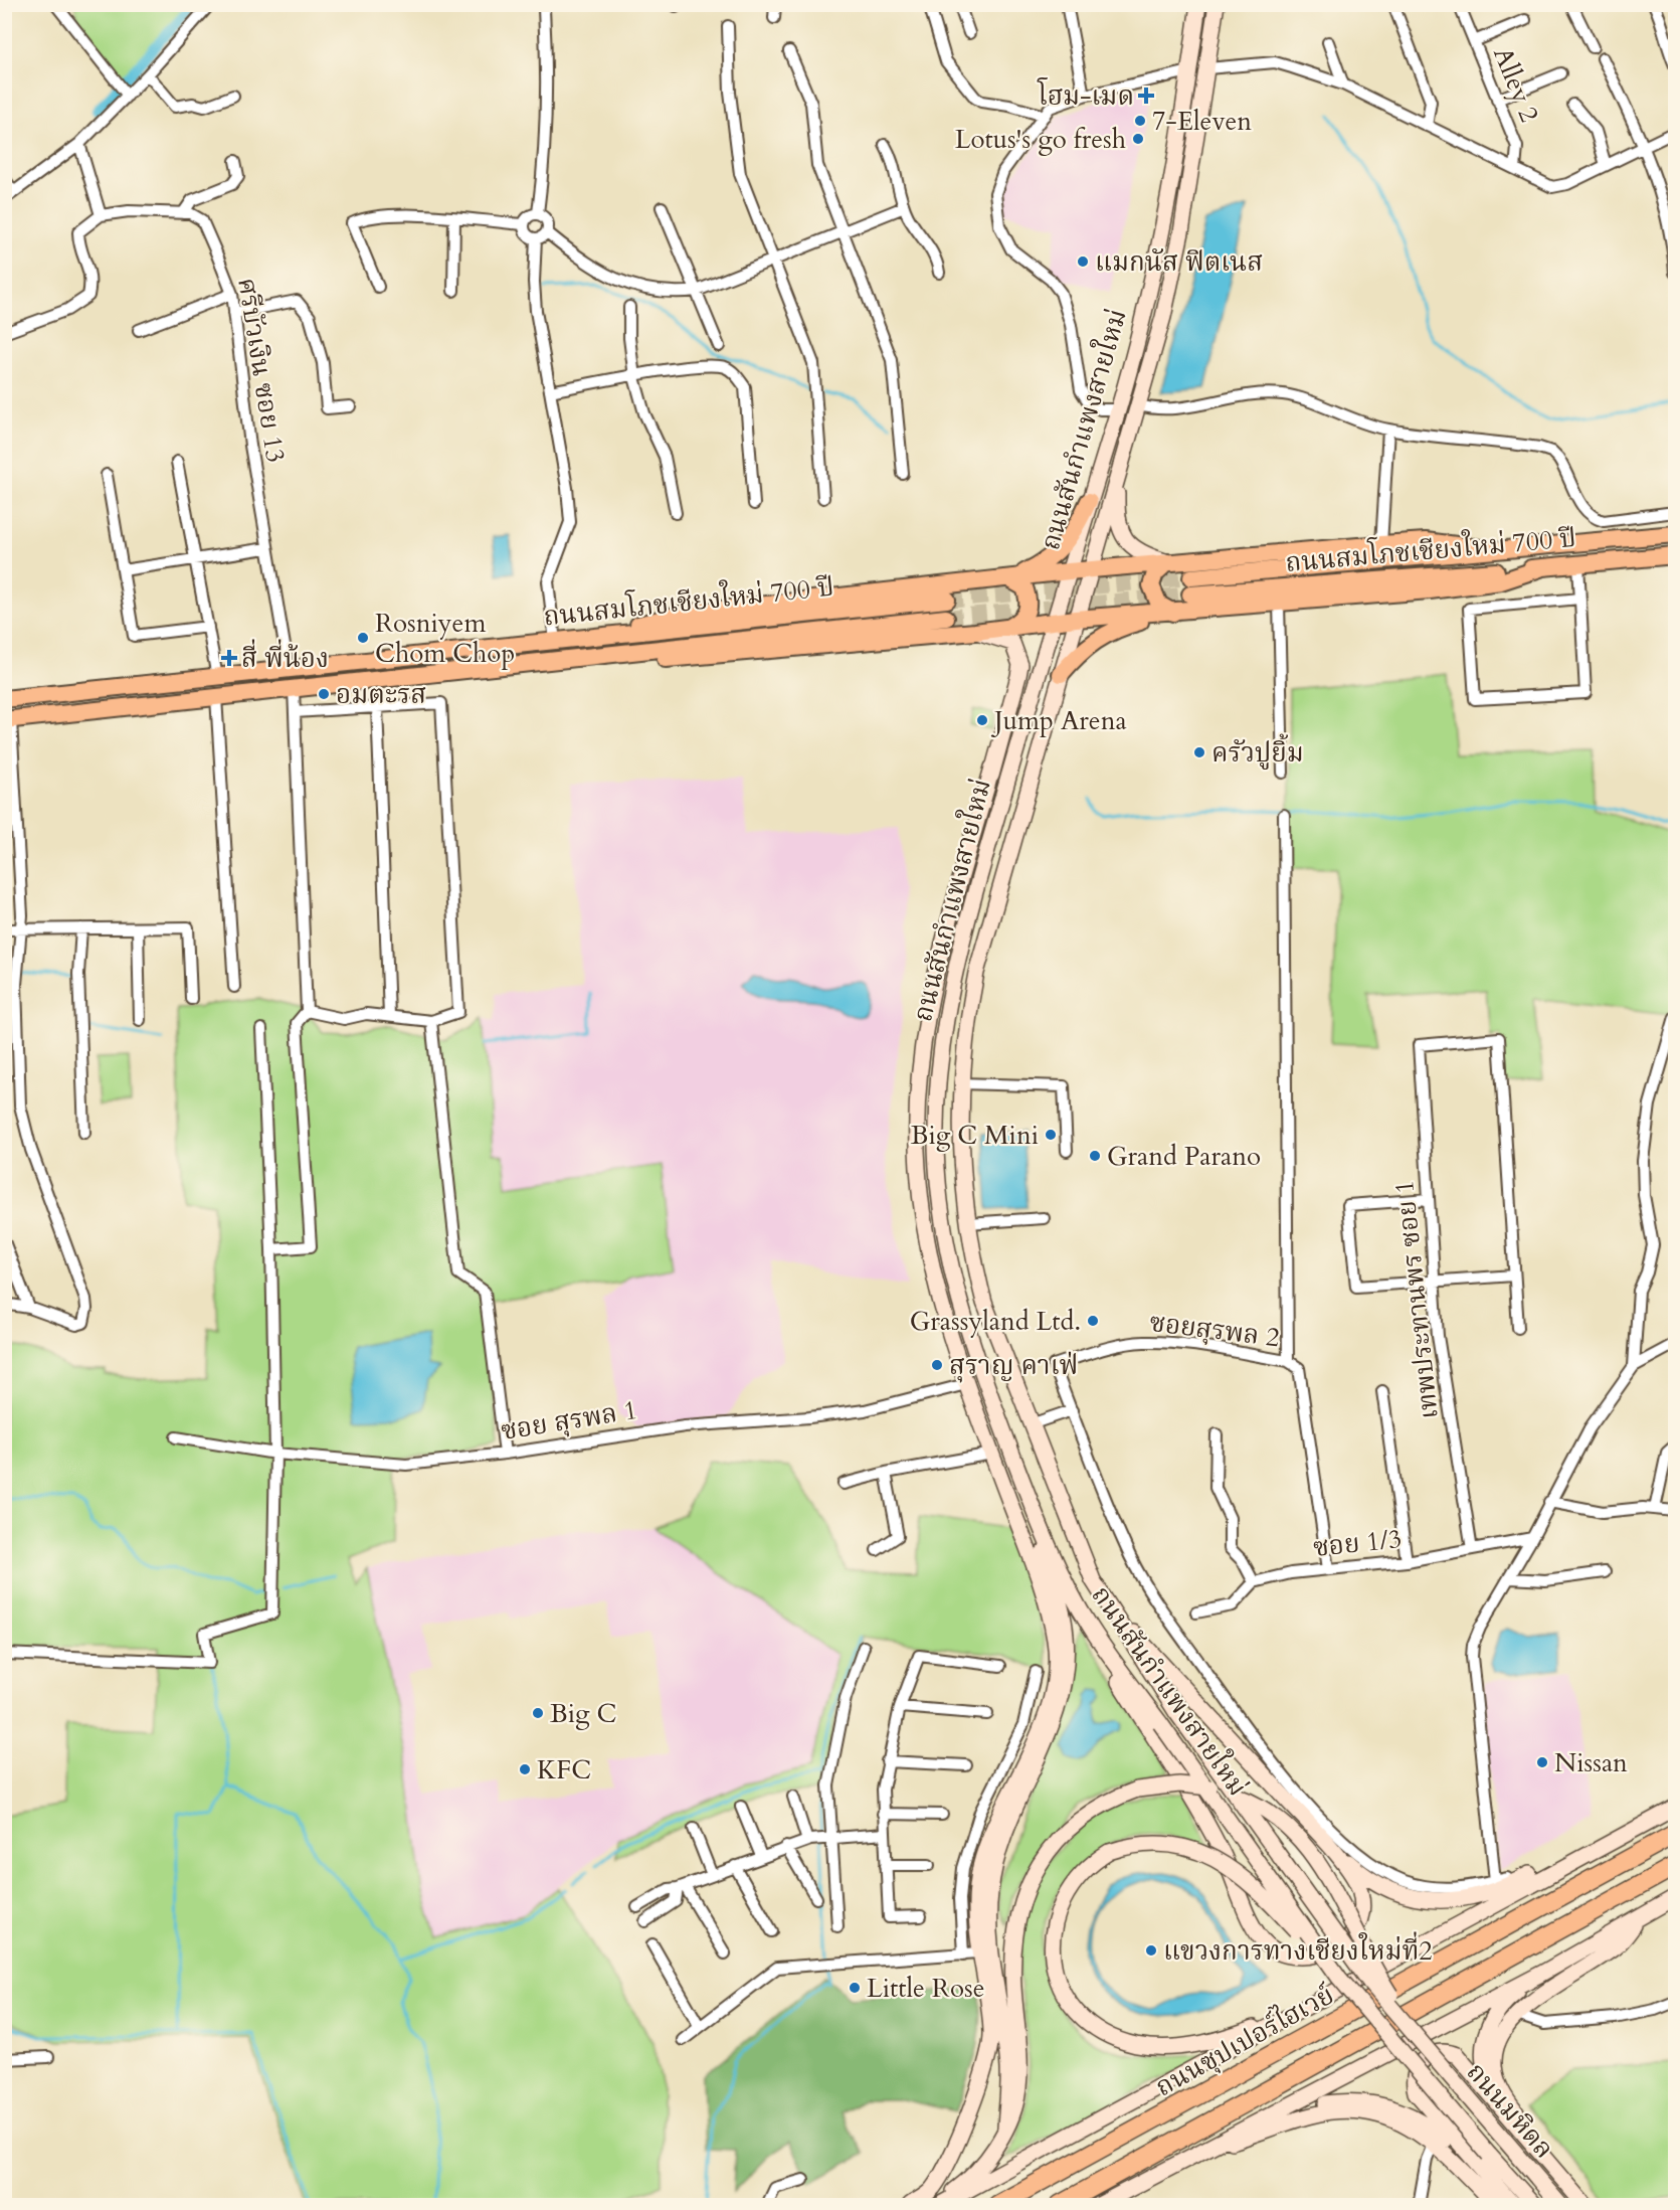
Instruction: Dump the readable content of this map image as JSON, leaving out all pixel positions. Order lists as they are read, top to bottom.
{
  "streets": {
    "highway": ["ถนนซุปเปอร์ไฮเวย์"],
    "main road": ["ถนนสันกำแพงสายใหม่", "ถนนสมโภชเชียงใหม่ 700 ปี", "ถนนมหิดล"],
    "street": [
      "Alley 2",
      "ศรีบัวเงิน ซอย 13",
      "เทพประทานพร ซอย 1",
      "ซอยสุรพล 2",
      "ซอย สุรพล 1",
      "ซอย 1/3"
    ]
  },
  "crossings": [
    ["ศรีบัวเงิน ซอย 13", "ถนนสมโภชเชียงใหม่ 700 ปี"],
    ["ถนนสันกำแพงสายใหม่", "ถนนมหิดล"],
    ["เทพประทานพร ซอย 1", "ซอย 1/3"],
    ["ซอยสุรพล 2", "ซอย 1/3"]
  ],
  "places": {
    "health": ["โฮม-เมด", "สี่ พี่น้อง"],
    "other": [
      "7-Eleven",
      "Lotus's go fresh",
      "แมกนัส ฟิตเนส",
      "Rosniyem Chom Chop",
      "อมตะรส",
      "Jump Arena",
      "ครัวปูยิ้ม",
      "Big C Mini",
      "Grand Parano",
      "Grassyland Ltd.",
      "สุราญ คาเฟ่",
      "Big C",
      "Nissan",
      "KFC",
      "แขวงการทางเชียงใหม่ที่2",
      "Little Rose"
    ]
  }
}
